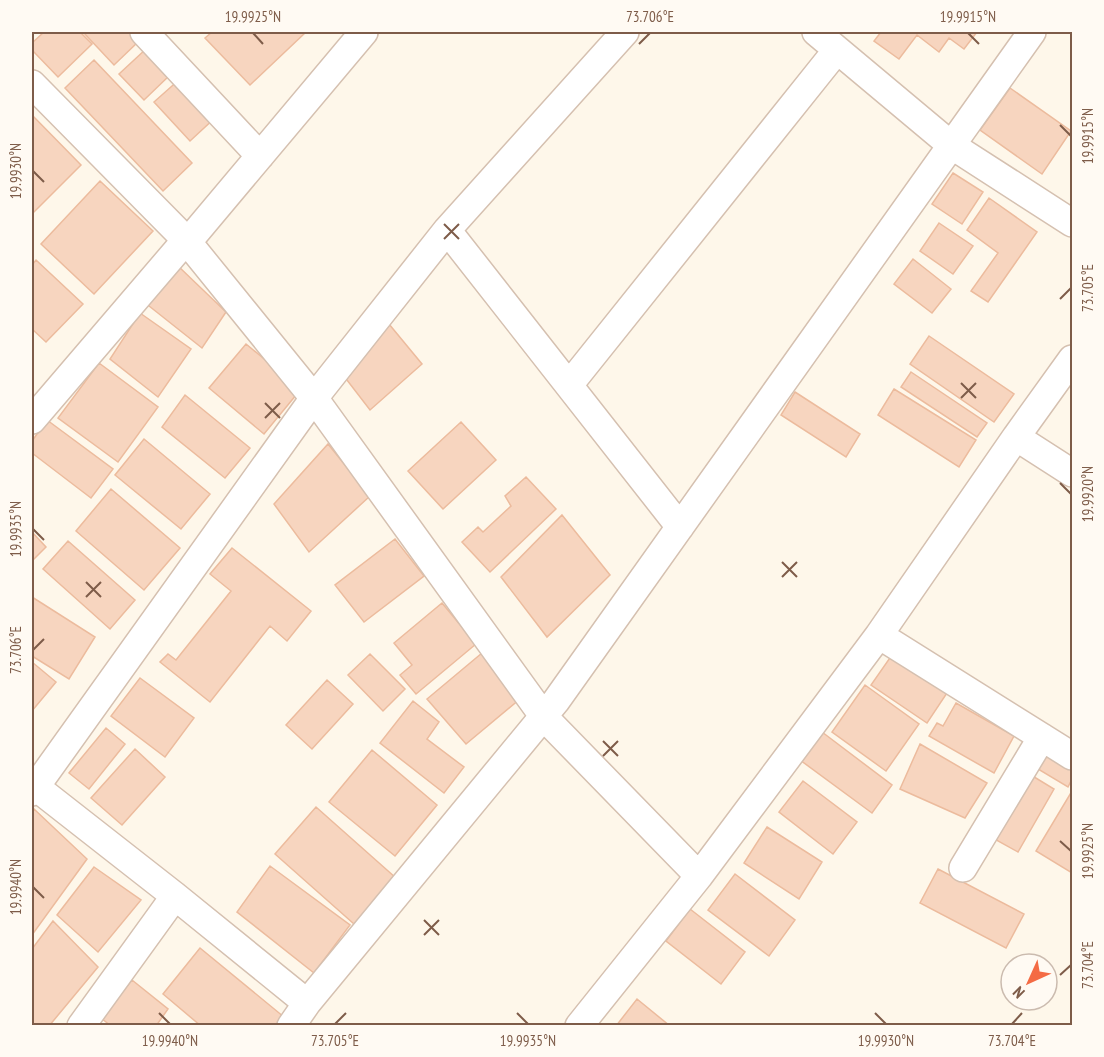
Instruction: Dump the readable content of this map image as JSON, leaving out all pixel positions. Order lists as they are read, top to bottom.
{
  "north": "bottom left",
  "coordinates": [
    "19.9925°N",
    "73.706°E",
    "19.9915°N",
    "19.9930°N",
    "73.705°E",
    "19.9920°N",
    "19.9935°N",
    "19.9940°N",
    "73.704°E"
  ]
}
